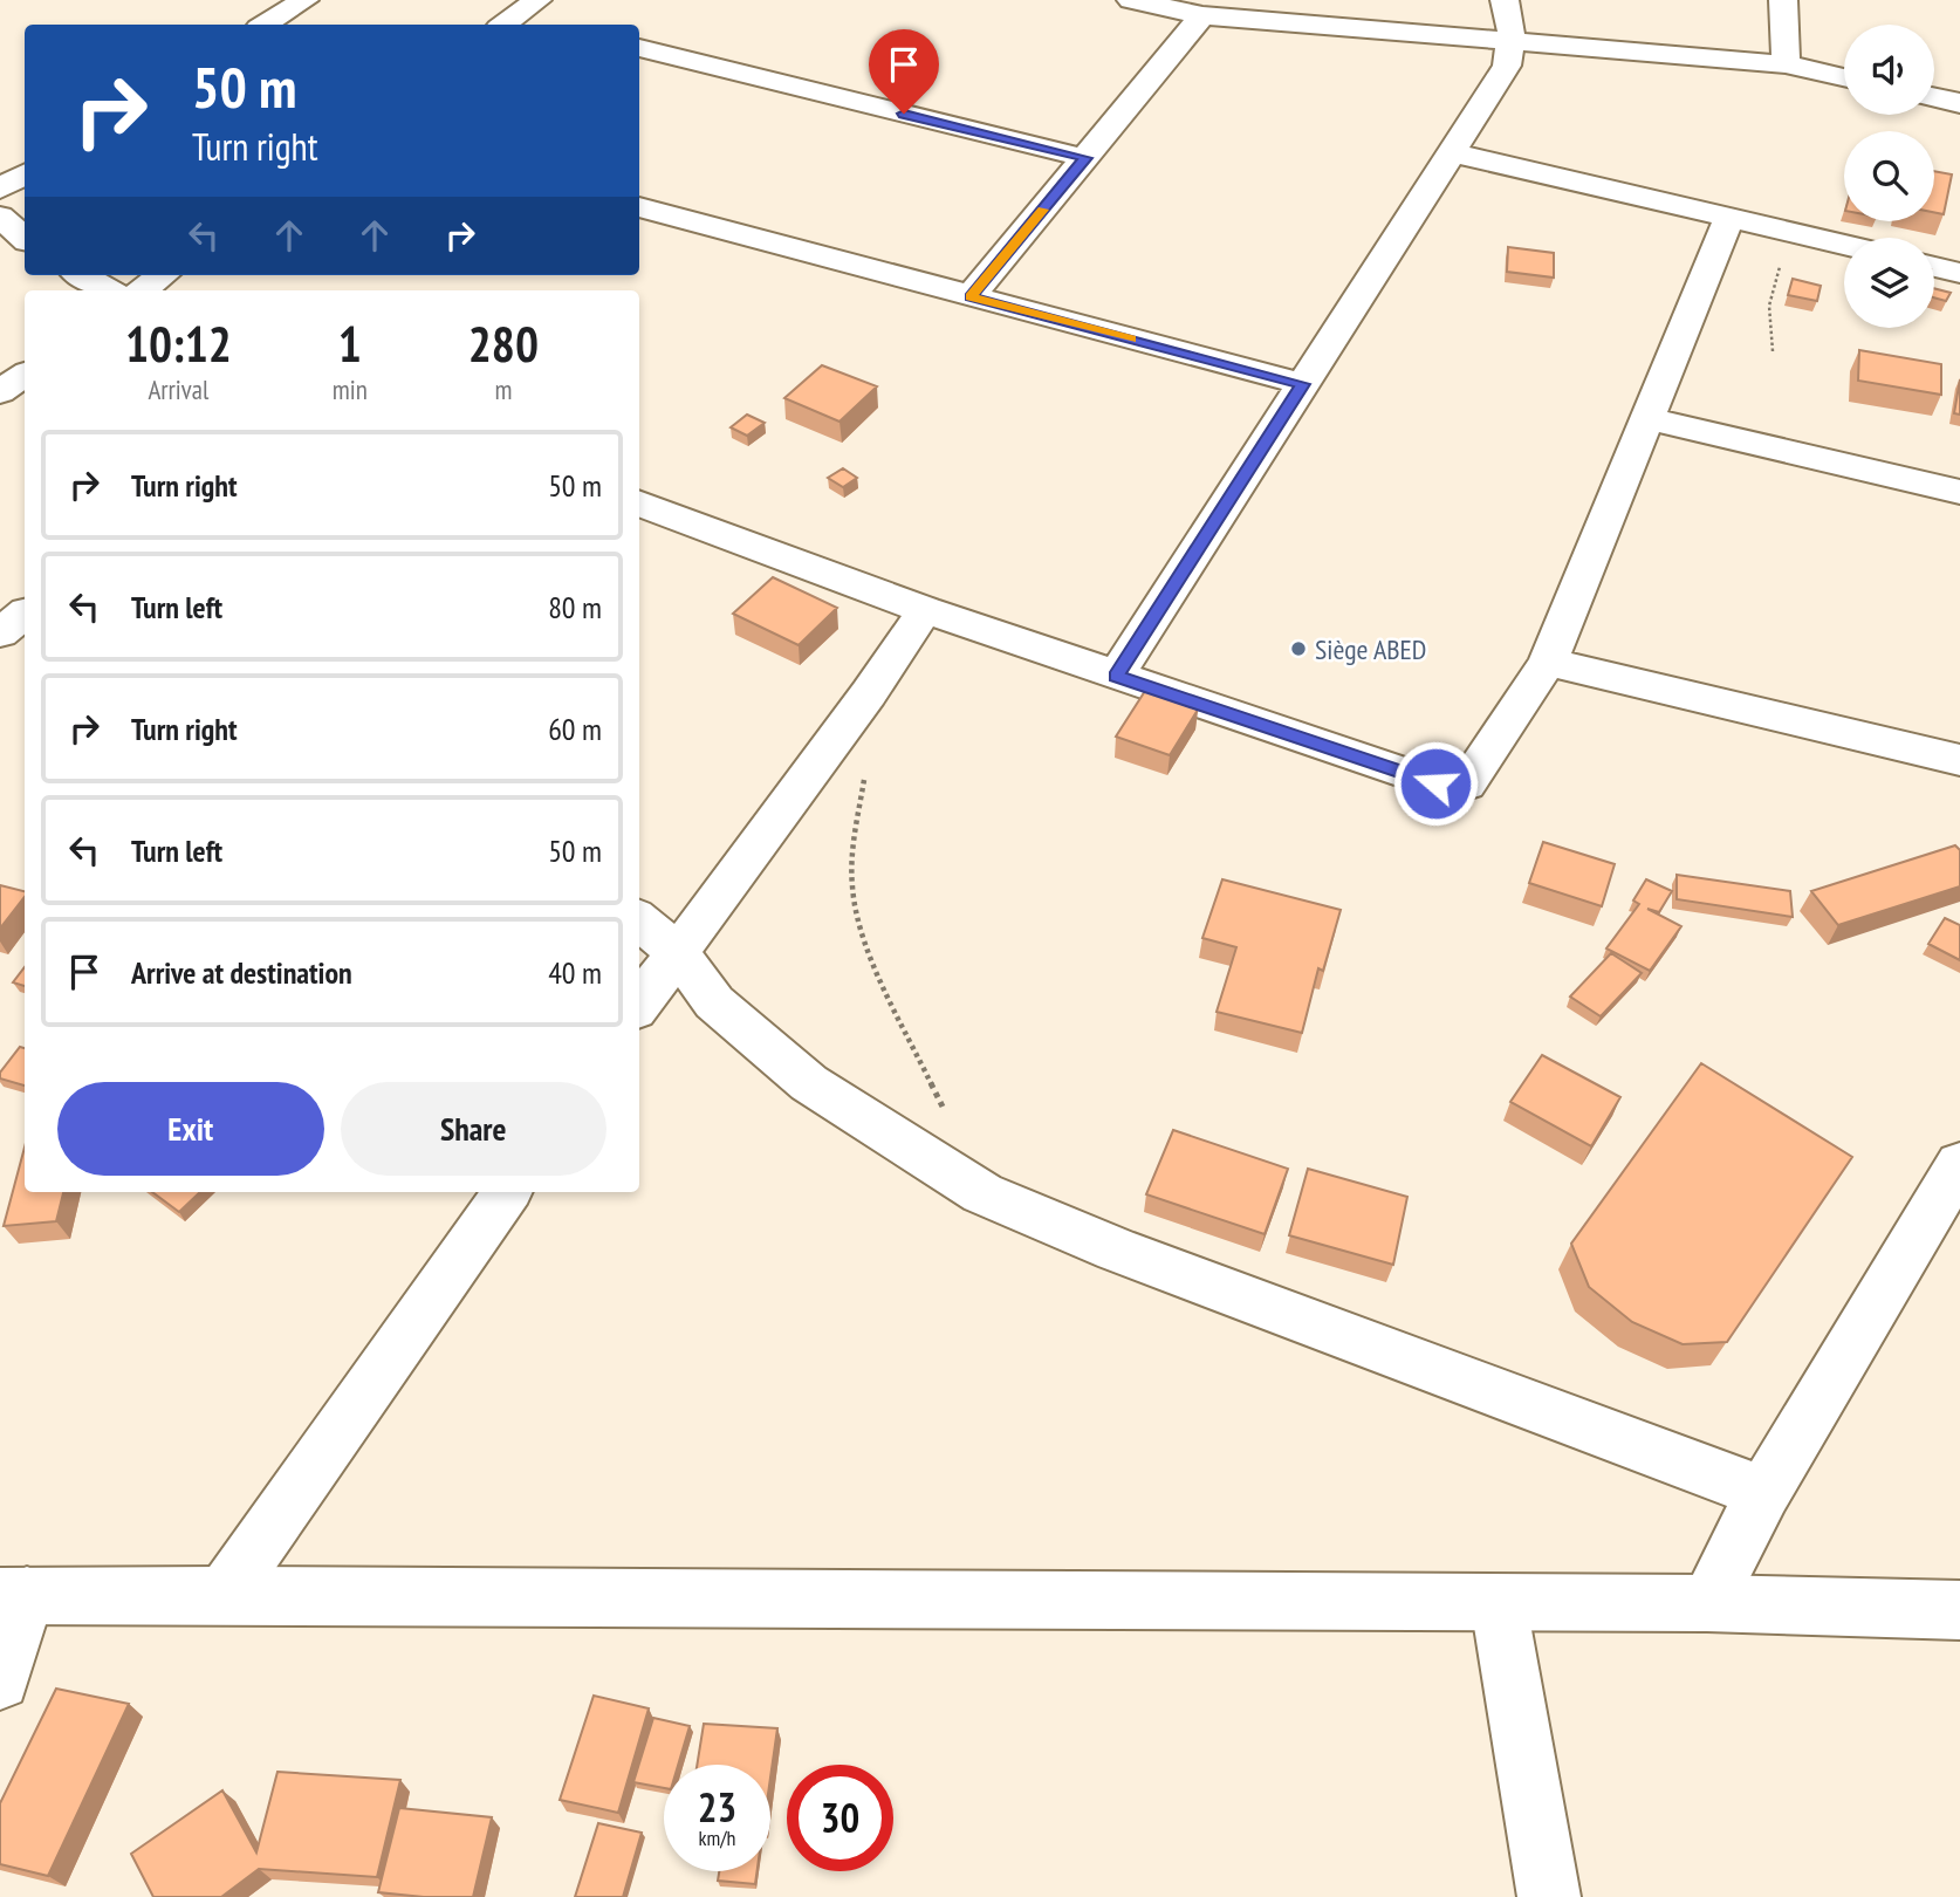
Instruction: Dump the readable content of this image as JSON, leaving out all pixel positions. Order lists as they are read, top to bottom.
{
  "places": ["Siège ABED"],
  "page": {
    "turn": ["50 m", "Turn right"],
    "eta": [
      "10:12",
      "Arrival",
      "1",
      "min",
      "280",
      "m"
    ],
    "list": [
      {
        "name": "Turn right",
        "value": "50 m"
      },
      {
        "name": "Turn left",
        "value": "80 m"
      },
      {
        "name": "Turn right",
        "value": "60 m"
      },
      {
        "name": "Turn left",
        "value": "50 m"
      },
      {
        "name": "Arrive at destination",
        "value": "40 m"
      }
    ],
    "buttons": ["Exit", "Share"],
    "speed": "23 km/h",
    "limit": "30"
  }
}
